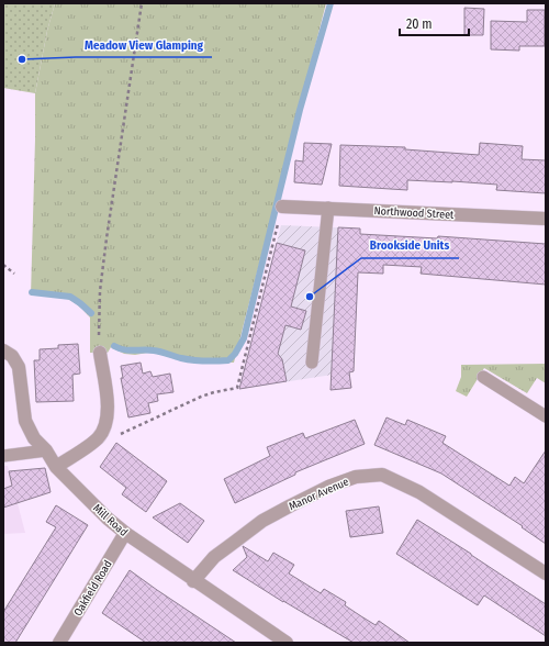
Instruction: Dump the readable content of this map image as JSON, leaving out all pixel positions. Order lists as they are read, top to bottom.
{
  "streets": {
    "street": [
      "Northwood Street",
      "Manor Avenue",
      "Mill Road",
      "Oakfield Road"
    ]
  },
  "crossings": [
    ["Manor Avenue", "Mill Road"],
    ["Mill Road", "Oakfield Road"]
  ],
  "places": ["Meadow View Glamping", "Brookside Units"],
  "scale_bar": "20 m"
}
